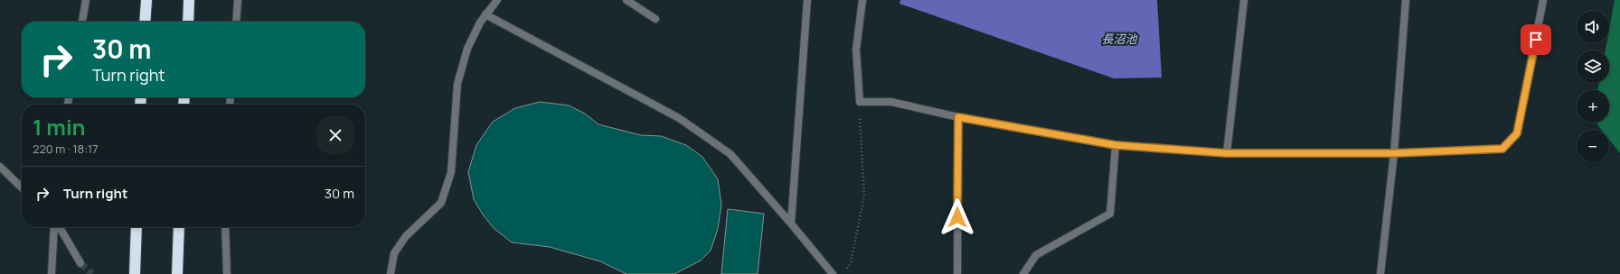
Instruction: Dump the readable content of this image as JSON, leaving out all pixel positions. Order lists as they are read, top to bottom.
{
  "water": ["長沼池"],
  "page": {
    "map_buttons": ["+", "−"],
    "turn": ["30 m", "Turn right"],
    "heading": ["1 min", "220 m · 18:17"],
    "list": [
      {
        "name": "Turn right",
        "value": "30 m"
      }
    ]
  }
}
